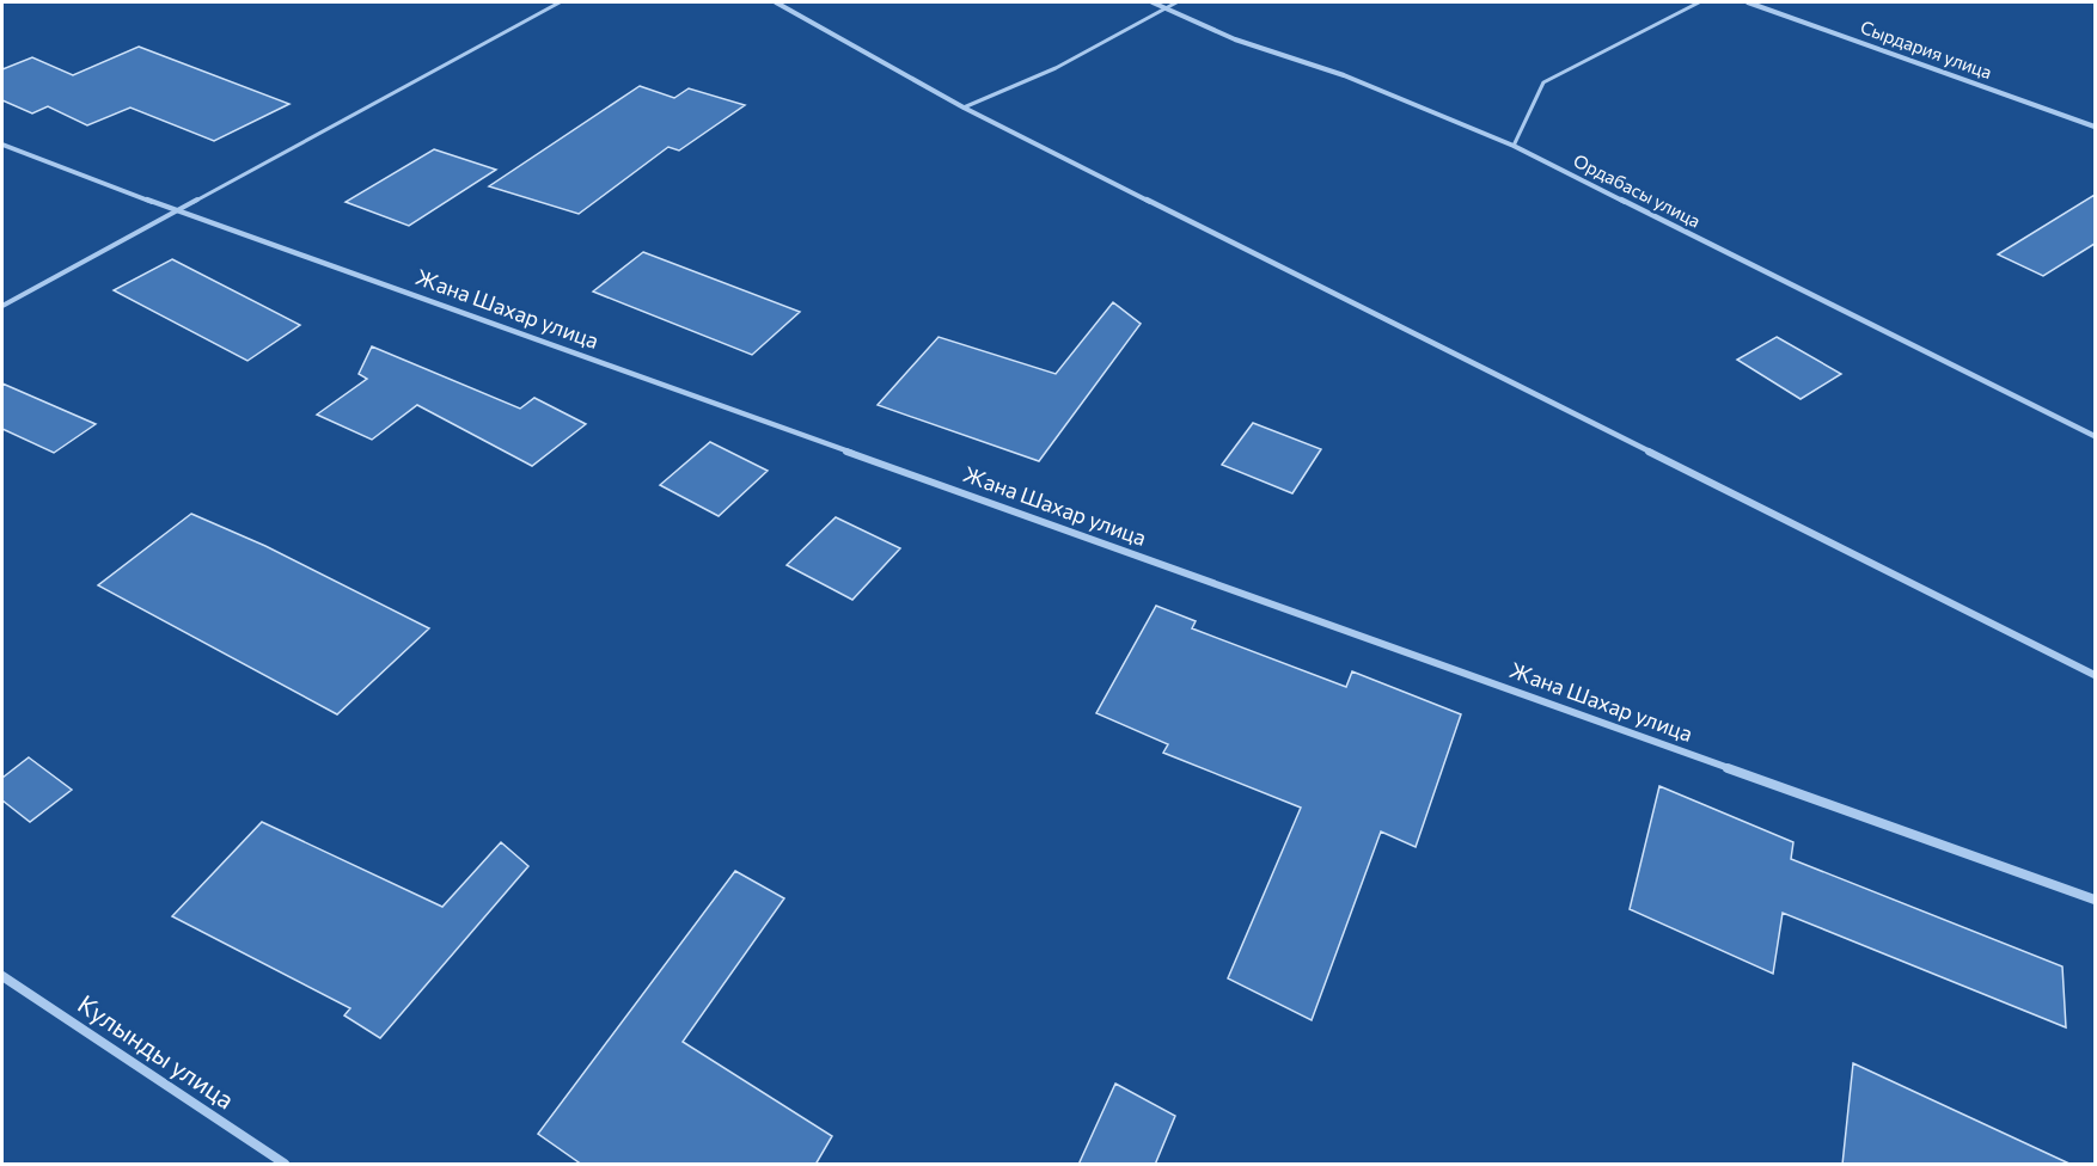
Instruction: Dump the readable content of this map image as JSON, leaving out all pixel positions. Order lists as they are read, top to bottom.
{
  "streets": {
    "street": [
      "Сырдария улица",
      "Ордабасы улица",
      "Жана Шахар улица",
      "Кулынды улица"
    ]
  }
}
